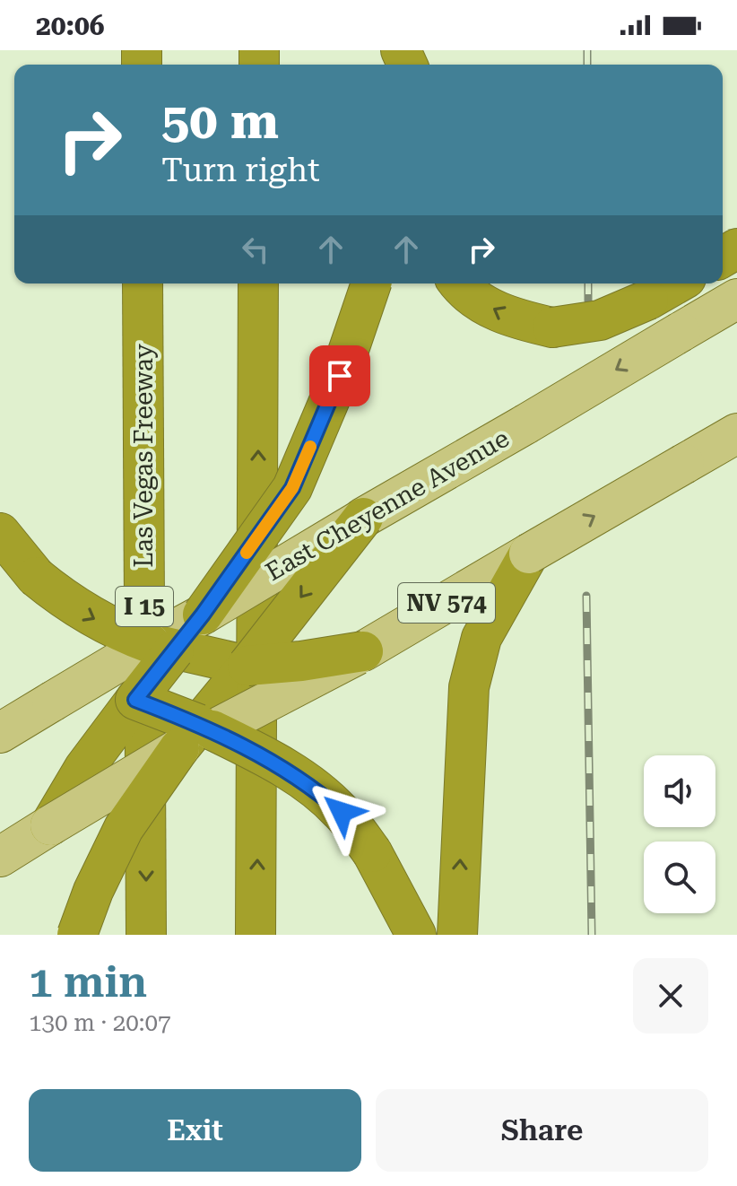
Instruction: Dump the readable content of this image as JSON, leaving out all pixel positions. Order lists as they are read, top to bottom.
{
  "streets": {
    "highway": ["Las Vegas Freeway", "I 15"],
    "main road": ["East Cheyenne Avenue", "NV 574"]
  },
  "page": {
    "status": "20:06",
    "turn": ["50 m", "Turn right"],
    "heading": ["1 min", "130 m · 20:07"],
    "buttons": ["Exit", "Share"]
  }
}
